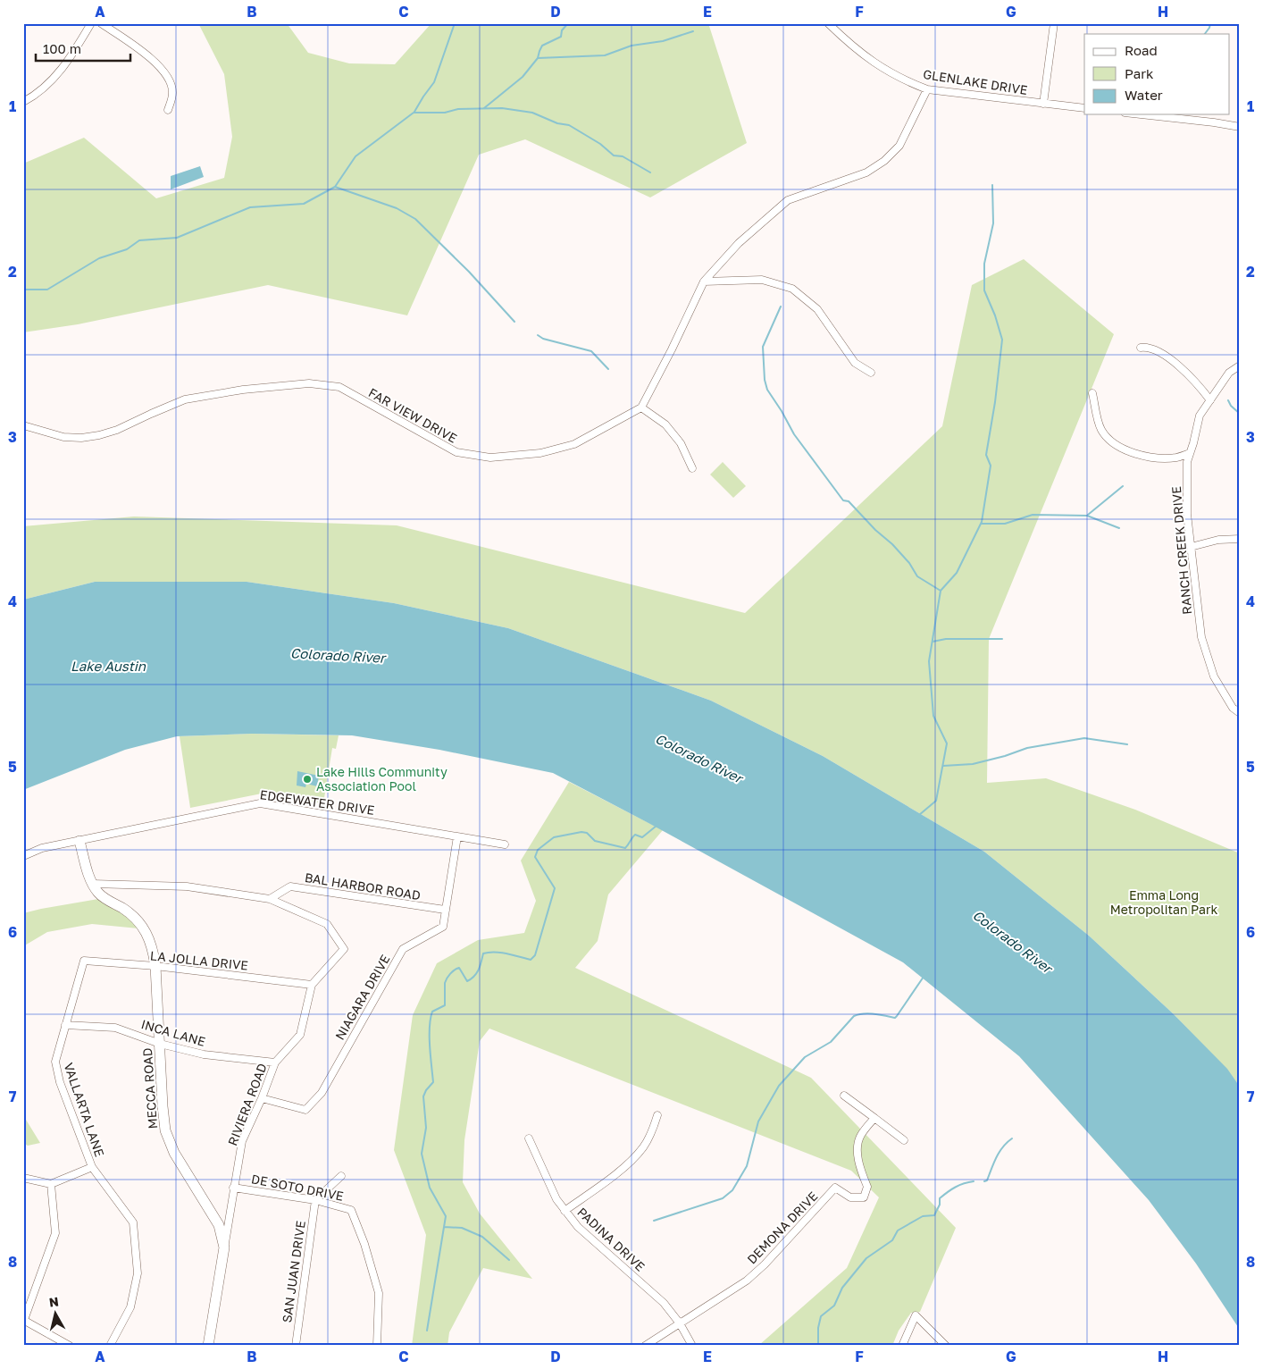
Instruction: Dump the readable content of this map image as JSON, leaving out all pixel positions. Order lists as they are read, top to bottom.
{
  "streets": {
    "street": [
      "GLENLAKE DRIVE",
      "FAR VIEW DRIVE",
      "RANCH CREEK DRIVE",
      "EDGEWATER DRIVE",
      "BAL HARBOR ROAD",
      "LA JOLLA DRIVE",
      "NIAGARA DRIVE",
      "INCA LANE",
      "MECCA ROAD",
      "RIVIERA ROAD",
      "VALLARTA LANE",
      "DE SOTO DRIVE",
      "DEMONA DRIVE",
      "PADINA DRIVE",
      "SAN JUAN DRIVE"
    ]
  },
  "crossings": [
    ["EDGEWATER DRIVE", "NIAGARA DRIVE"],
    ["EDGEWATER DRIVE", "MECCA ROAD"],
    ["BAL HARBOR ROAD", "NIAGARA DRIVE"],
    ["BAL HARBOR ROAD", "RIVIERA ROAD"],
    ["LA JOLLA DRIVE", "MECCA ROAD"],
    ["LA JOLLA DRIVE", "RIVIERA ROAD"],
    ["LA JOLLA DRIVE", "VALLARTA LANE"],
    ["NIAGARA DRIVE", "RIVIERA ROAD"],
    ["INCA LANE", "MECCA ROAD"],
    ["INCA LANE", "RIVIERA ROAD"],
    ["INCA LANE", "VALLARTA LANE"],
    ["MECCA ROAD", "RIVIERA ROAD"],
    ["RIVIERA ROAD", "DE SOTO DRIVE"],
    ["DE SOTO DRIVE", "SAN JUAN DRIVE"],
    ["DEMONA DRIVE", "PADINA DRIVE"]
  ],
  "water": ["Colorado River", "Lake Austin"],
  "parks": ["Emma Long Metropolitan Park"],
  "places": ["Lake Hills Community Association Pool"],
  "legend": ["Road", "Park", "Water"],
  "scale_bar": "100 m",
  "north": "top",
  "grid": {
    "columns": [
      "A",
      "B",
      "C",
      "D",
      "E",
      "F",
      "G",
      "H"
    ],
    "rows": [
      "1",
      "2",
      "3",
      "4",
      "5",
      "6",
      "7",
      "8"
    ]
  }
}
